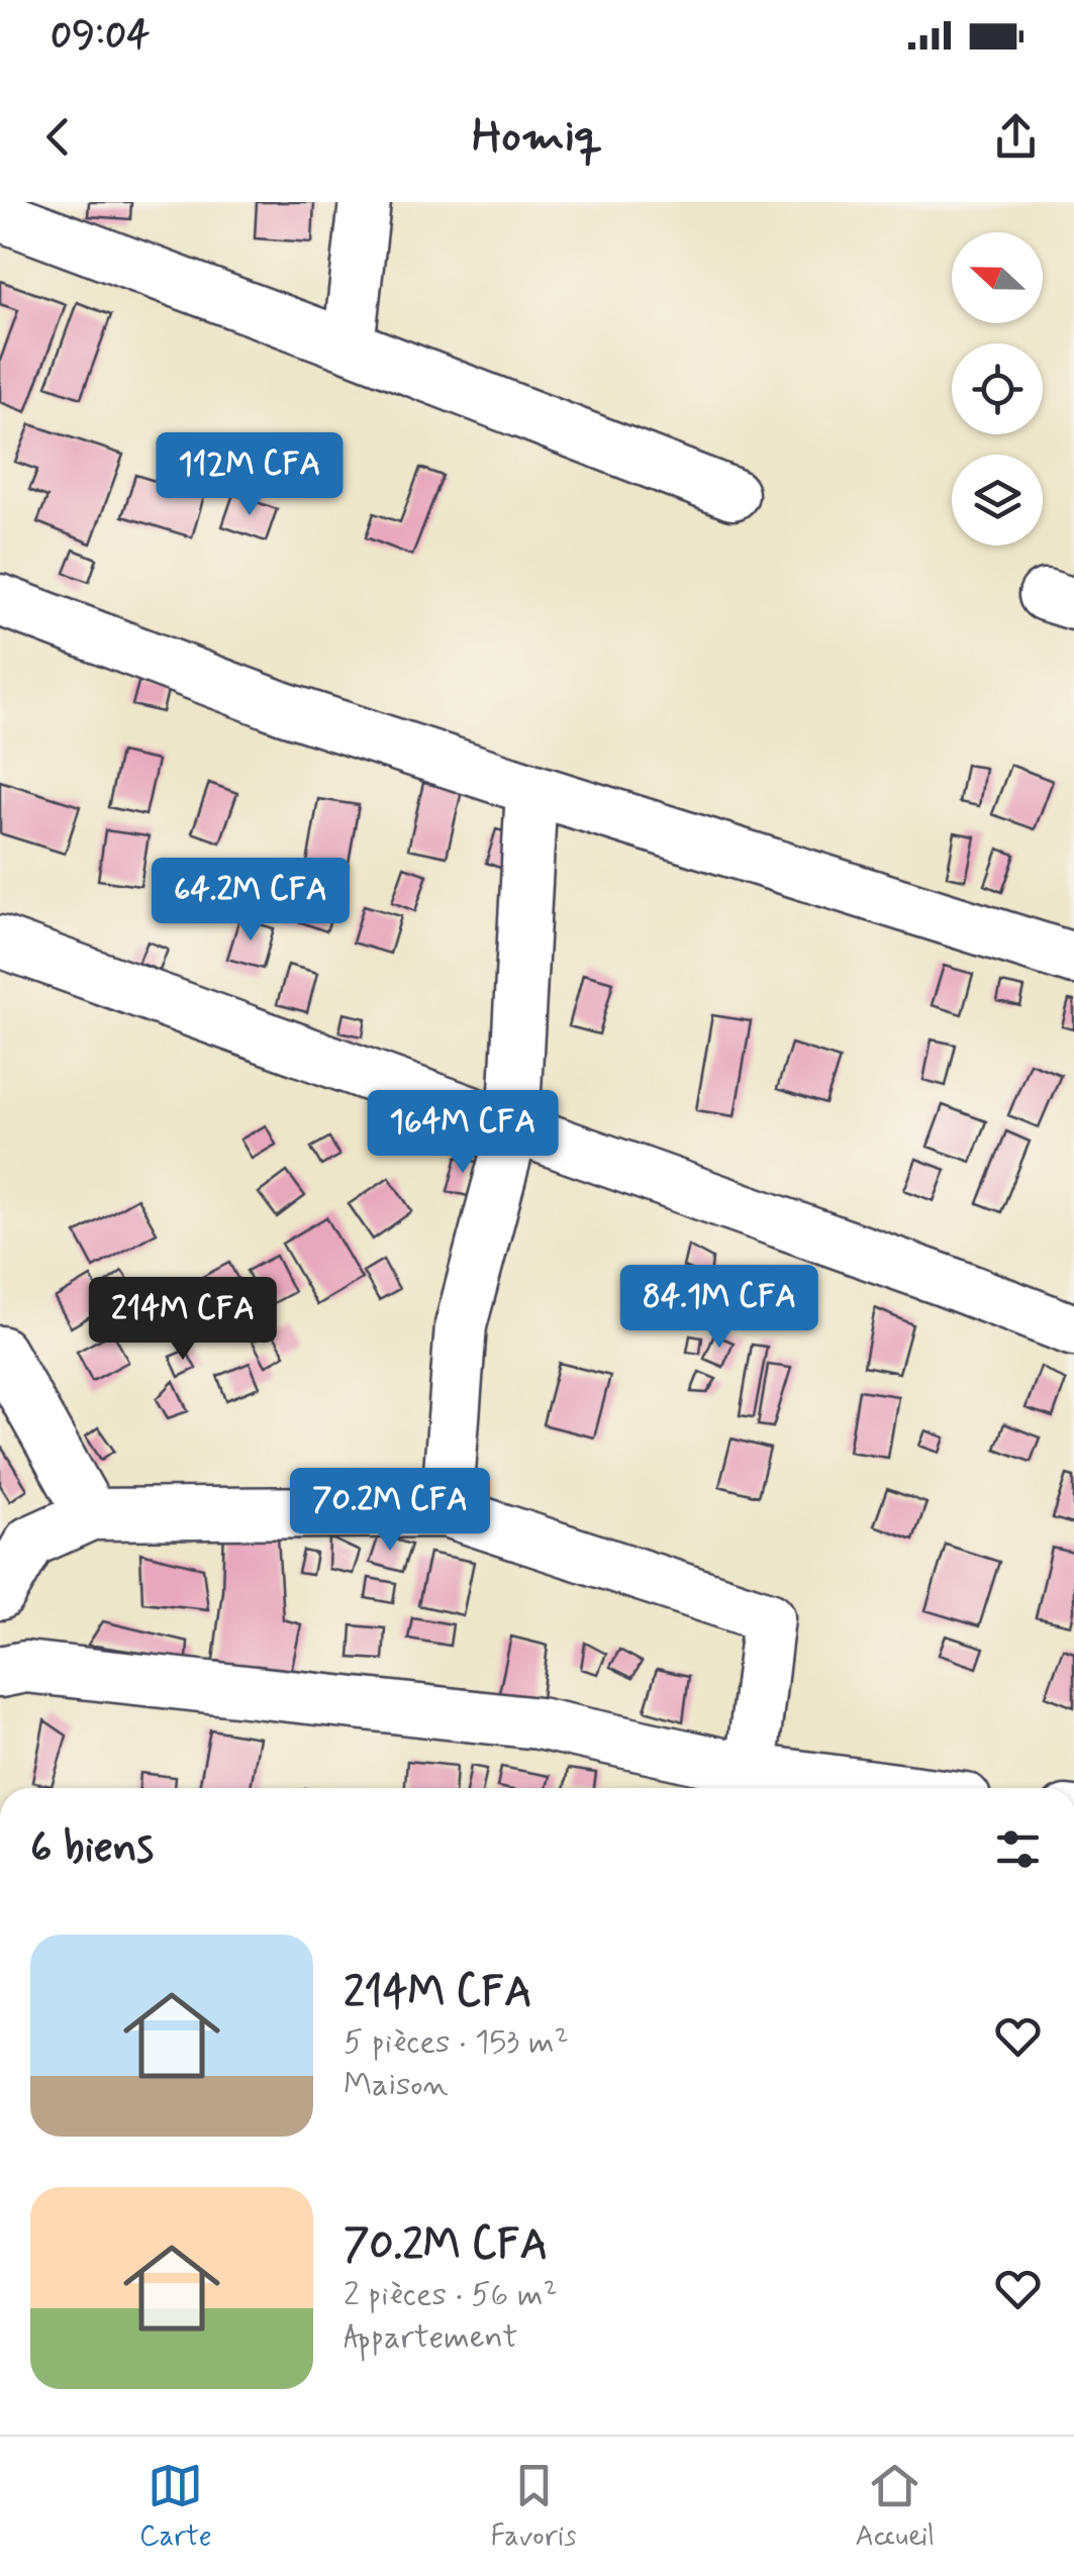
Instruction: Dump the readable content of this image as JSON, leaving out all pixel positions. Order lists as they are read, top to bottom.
{
  "north": "left",
  "page": {
    "status": "09:04",
    "header": "Homiq",
    "price": [
      "112M CFA",
      "64.2M CFA",
      "164M CFA",
      "84.1M CFA",
      "214M CFA",
      "70.2M CFA"
    ],
    "heading": "6 biens",
    "list": [
      {
        "name": "214M CFA",
        "note": "5 pièces · 153 m² · Maison"
      },
      {
        "name": "70.2M CFA",
        "note": "2 pièces · 56 m² · Appartement"
      }
    ],
    "tabs": ["Carte", "Favoris", "Accueil"]
  }
}
